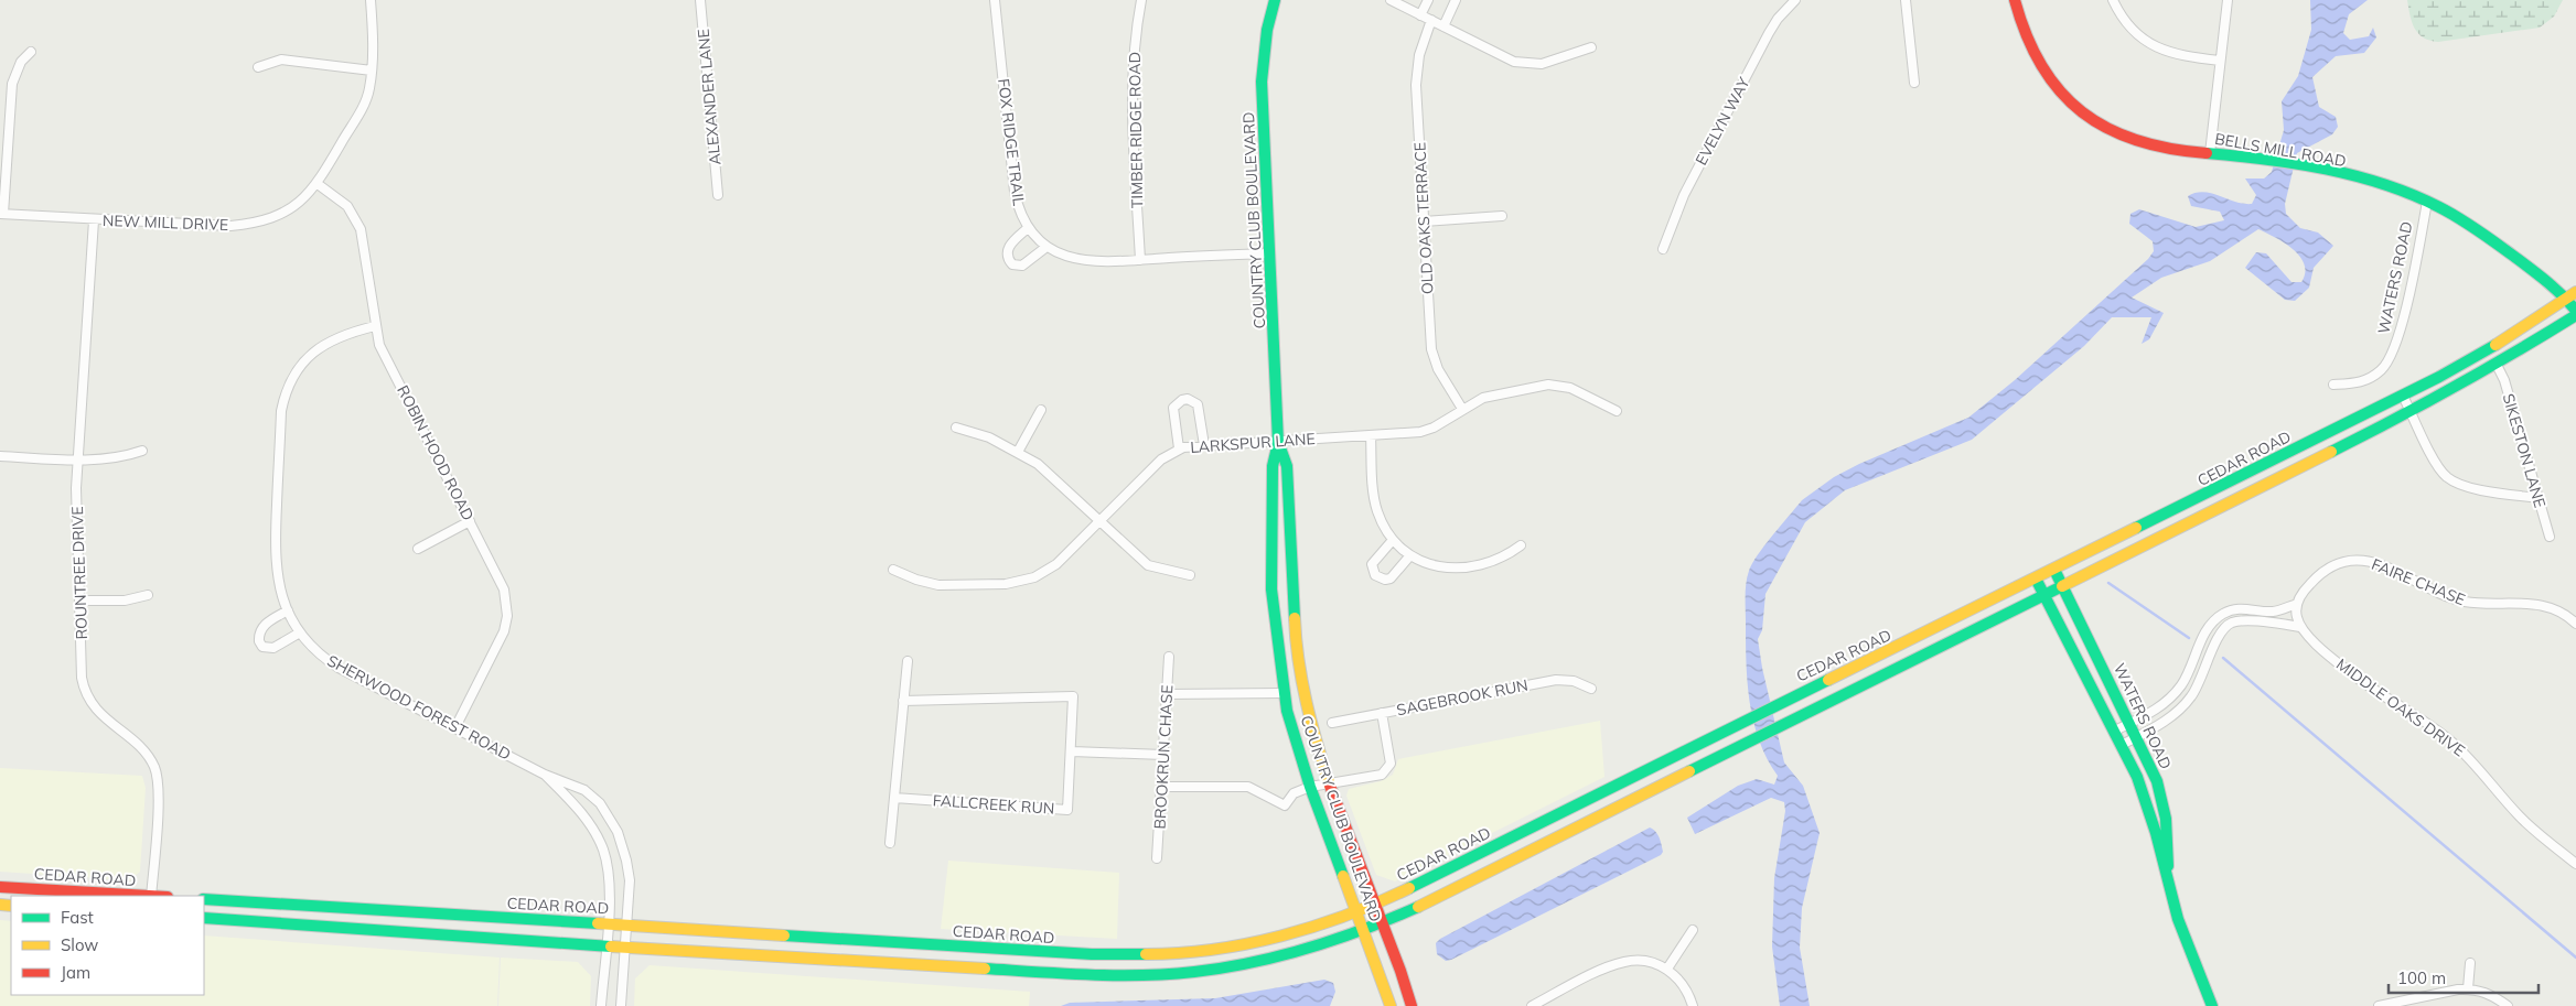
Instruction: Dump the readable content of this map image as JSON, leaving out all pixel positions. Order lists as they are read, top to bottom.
{
  "streets": {
    "main road": [
      "BELLS MILL ROAD",
      "COUNTRY CLUB BOULEVARD",
      "WATERS ROAD",
      "CEDAR ROAD"
    ],
    "street": [
      "ALEXANDER LANE",
      "EVELYN WAY",
      "TIMBER RIDGE ROAD",
      "FOX RIDGE TRAIL",
      "OLD OAKS TERRACE",
      "NEW MILL DRIVE",
      "LARKSPUR LANE",
      "SIKESTON LANE",
      "ROBIN HOOD ROAD",
      "ROUNTREE DRIVE",
      "FAIRE CHASE",
      "SAGEBROOK RUN",
      "SHERWOOD FOREST ROAD",
      "MIDDLE OAKS DRIVE",
      "BROOKRUN CHASE",
      "FALLCREEK RUN"
    ]
  },
  "crossings": [
    ["TIMBER RIDGE ROAD", "FOX RIDGE TRAIL"],
    ["FOX RIDGE TRAIL", "COUNTRY CLUB BOULEVARD"],
    ["BELLS MILL ROAD", "WATERS ROAD"],
    ["BELLS MILL ROAD", "CEDAR ROAD"],
    ["OLD OAKS TERRACE", "LARKSPUR LANE"],
    ["COUNTRY CLUB BOULEVARD", "LARKSPUR LANE"],
    ["COUNTRY CLUB BOULEVARD", "CEDAR ROAD"],
    ["NEW MILL DRIVE", "ROBIN HOOD ROAD"],
    ["NEW MILL DRIVE", "ROUNTREE DRIVE"],
    ["WATERS ROAD", "CEDAR ROAD"],
    ["ROBIN HOOD ROAD", "SHERWOOD FOREST ROAD"],
    ["CEDAR ROAD", "SHERWOOD FOREST ROAD"]
  ],
  "legend": ["Fast", "Slow", "Jam"],
  "scale_bar": "100 m"
}
